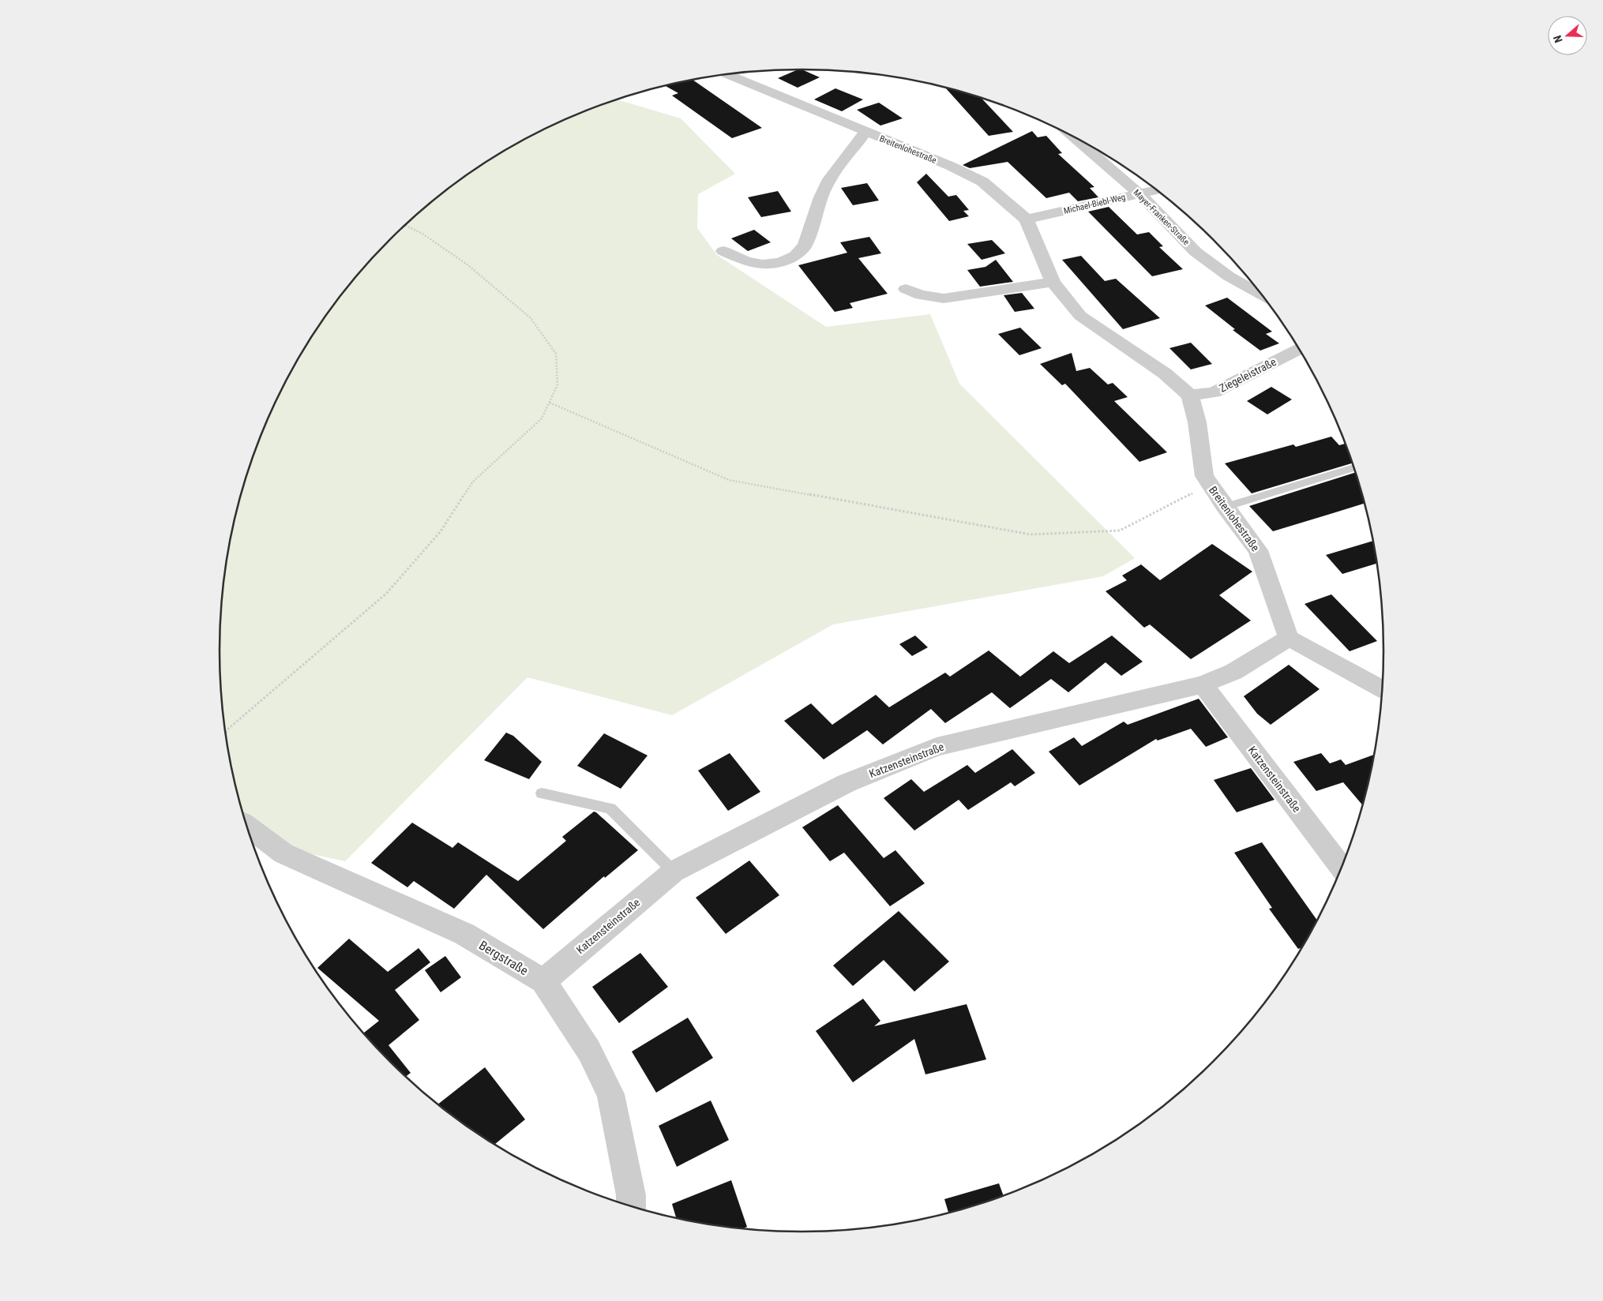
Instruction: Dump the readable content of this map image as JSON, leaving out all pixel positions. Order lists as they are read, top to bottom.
{
  "streets": {
    "street": [
      "Breitenlohestraße",
      "Michael-Biebl-Weg",
      "Mayer-Franken-Straße",
      "Ziegeleistraße",
      "Katzensteinstraße",
      "Bergstraße"
    ]
  },
  "crossings": [
    ["Breitenlohestraße", "Michael-Biebl-Weg"],
    ["Breitenlohestraße", "Ziegeleistraße"],
    ["Breitenlohestraße", "Katzensteinstraße"],
    ["Michael-Biebl-Weg", "Mayer-Franken-Straße"],
    ["Katzensteinstraße", "Bergstraße"]
  ],
  "north": "left"
}
